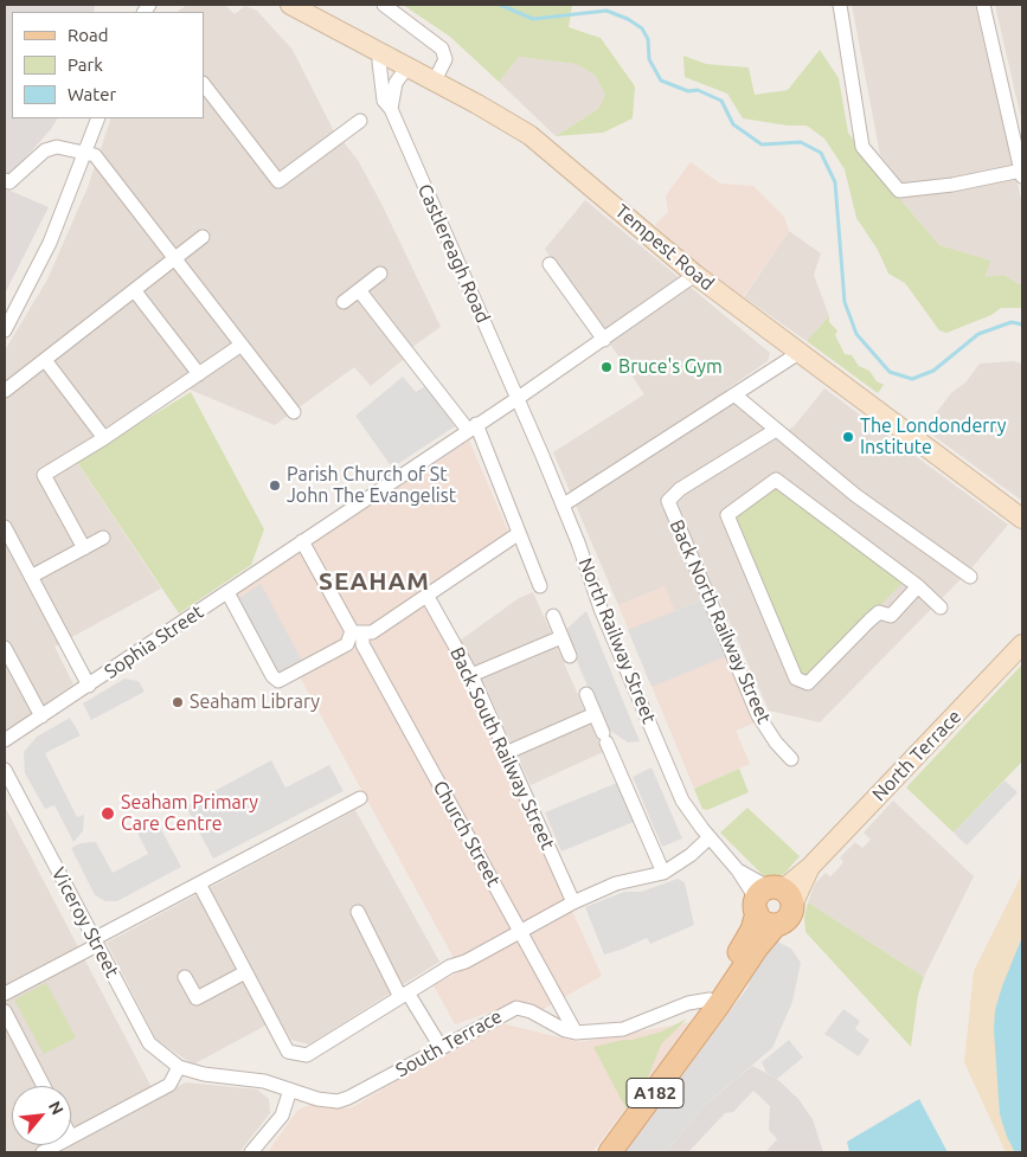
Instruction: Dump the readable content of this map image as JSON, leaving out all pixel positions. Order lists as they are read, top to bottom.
{
  "streets": {
    "main road": ["Tempest Road", "North Terrace", "A182"],
    "street": [
      "Castlereagh Road",
      "Back North Railway Street",
      "North Railway Street",
      "Sophia Street",
      "Back South Railway Street",
      "Church Street",
      "Viceroy Street",
      "South Terrace"
    ]
  },
  "crossings": [
    ["Tempest Road", "Castlereagh Road"],
    ["Tempest Road", "Sophia Street"],
    ["Castlereagh Road", "North Railway Street"],
    ["Castlereagh Road", "Sophia Street"],
    ["North Railway Street", "Sophia Street"],
    ["North Railway Street", "North Terrace"],
    ["North Railway Street", "A182"],
    ["Sophia Street", "Church Street"],
    ["North Terrace", "A182"],
    ["Church Street", "South Terrace"],
    ["Viceroy Street", "South Terrace"],
    ["South Terrace", "A182"]
  ],
  "districts": ["SEAHAM"],
  "places": [
    "Bruce's Gym",
    "The Londonderry Institute",
    "Parish Church of St John The Evangelist",
    "Seaham Library",
    "Seaham Primary Care Centre"
  ],
  "legend": ["Road", "Park", "Water"],
  "north": "top right"
}
